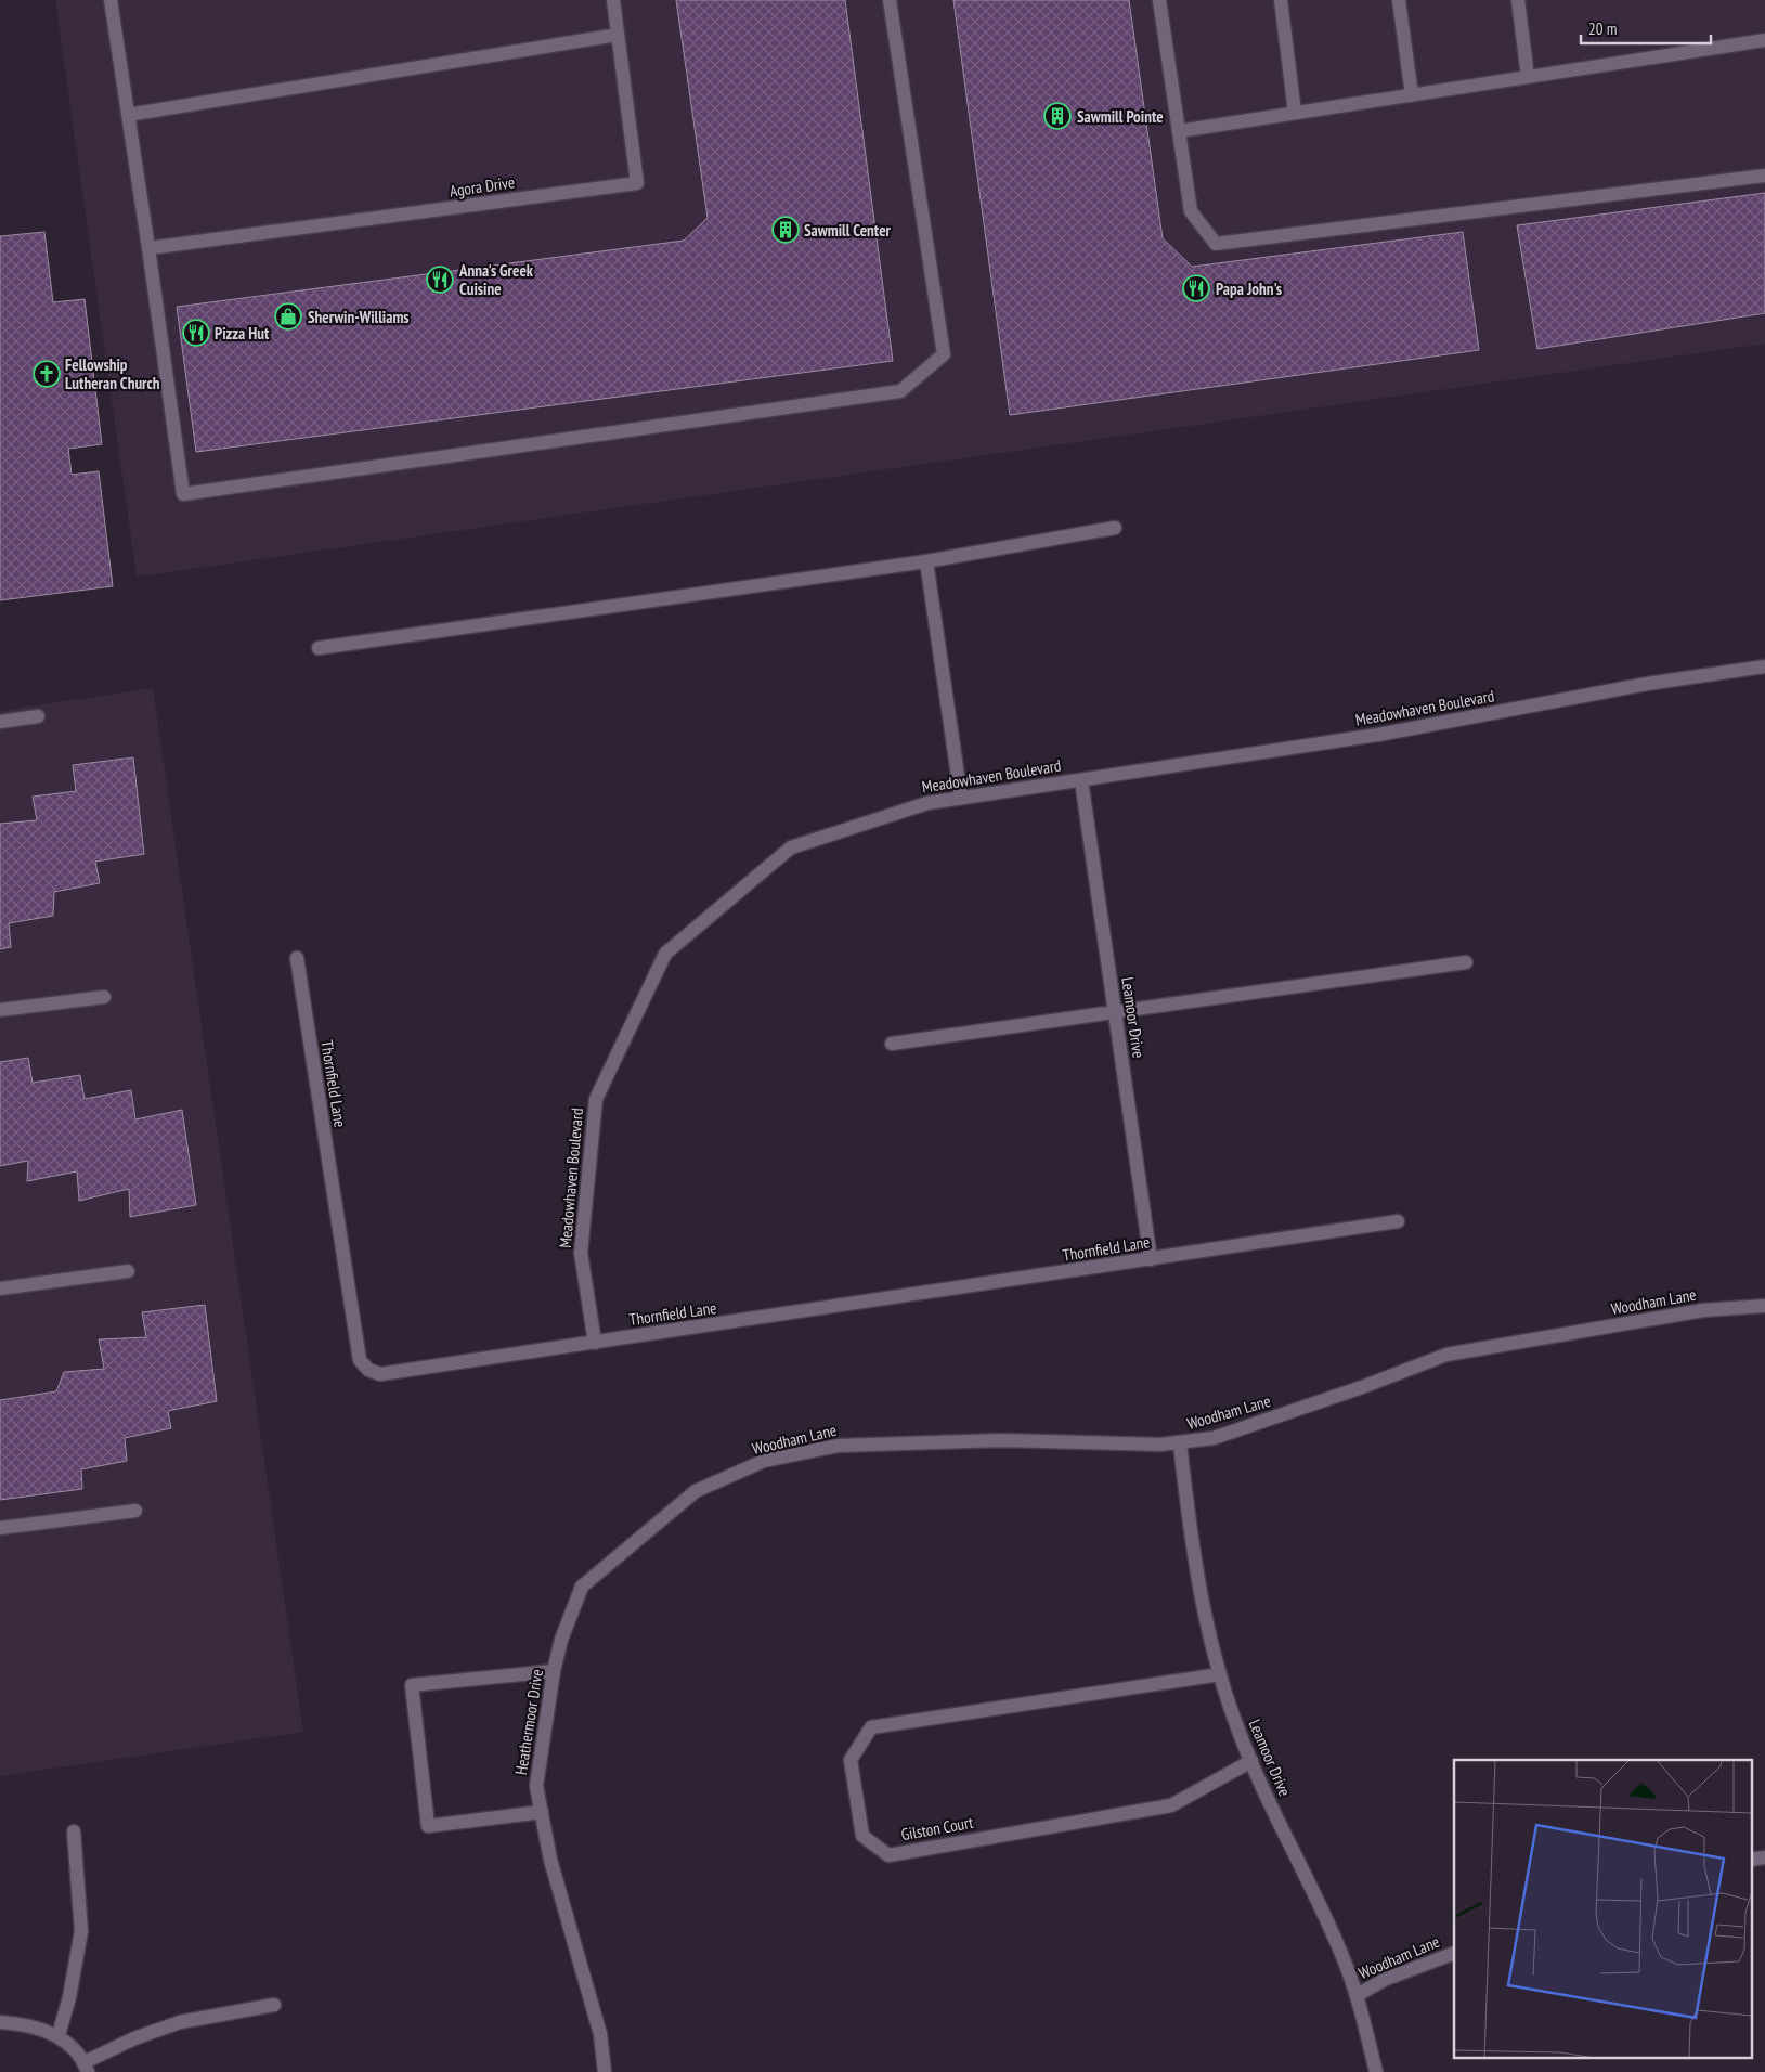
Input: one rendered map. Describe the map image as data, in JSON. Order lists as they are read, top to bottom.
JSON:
{
  "streets": {
    "street": [
      "Agora Drive",
      "Meadowhaven Boulevard",
      "Leamoor Drive",
      "Thornfield Lane",
      "Woodham Lane",
      "Heathermoor Drive",
      "Gilston Court"
    ]
  },
  "crossings": [
    ["Meadowhaven Boulevard", "Leamoor Drive"],
    ["Meadowhaven Boulevard", "Thornfield Lane"],
    ["Leamoor Drive", "Thornfield Lane"],
    ["Leamoor Drive", "Woodham Lane"],
    ["Leamoor Drive", "Gilston Court"],
    ["Woodham Lane", "Heathermoor Drive"]
  ],
  "places": {
    "building": ["Sawmill Pointe", "Sawmill Center"],
    "restaurant": ["Anna's Greek Cuisine", "Papa John's", "Pizza Hut"],
    "shop": ["Sherwin-Williams"],
    "church": ["Fellowship Lutheran Church"]
  },
  "scale_bar": "20 m"
}
